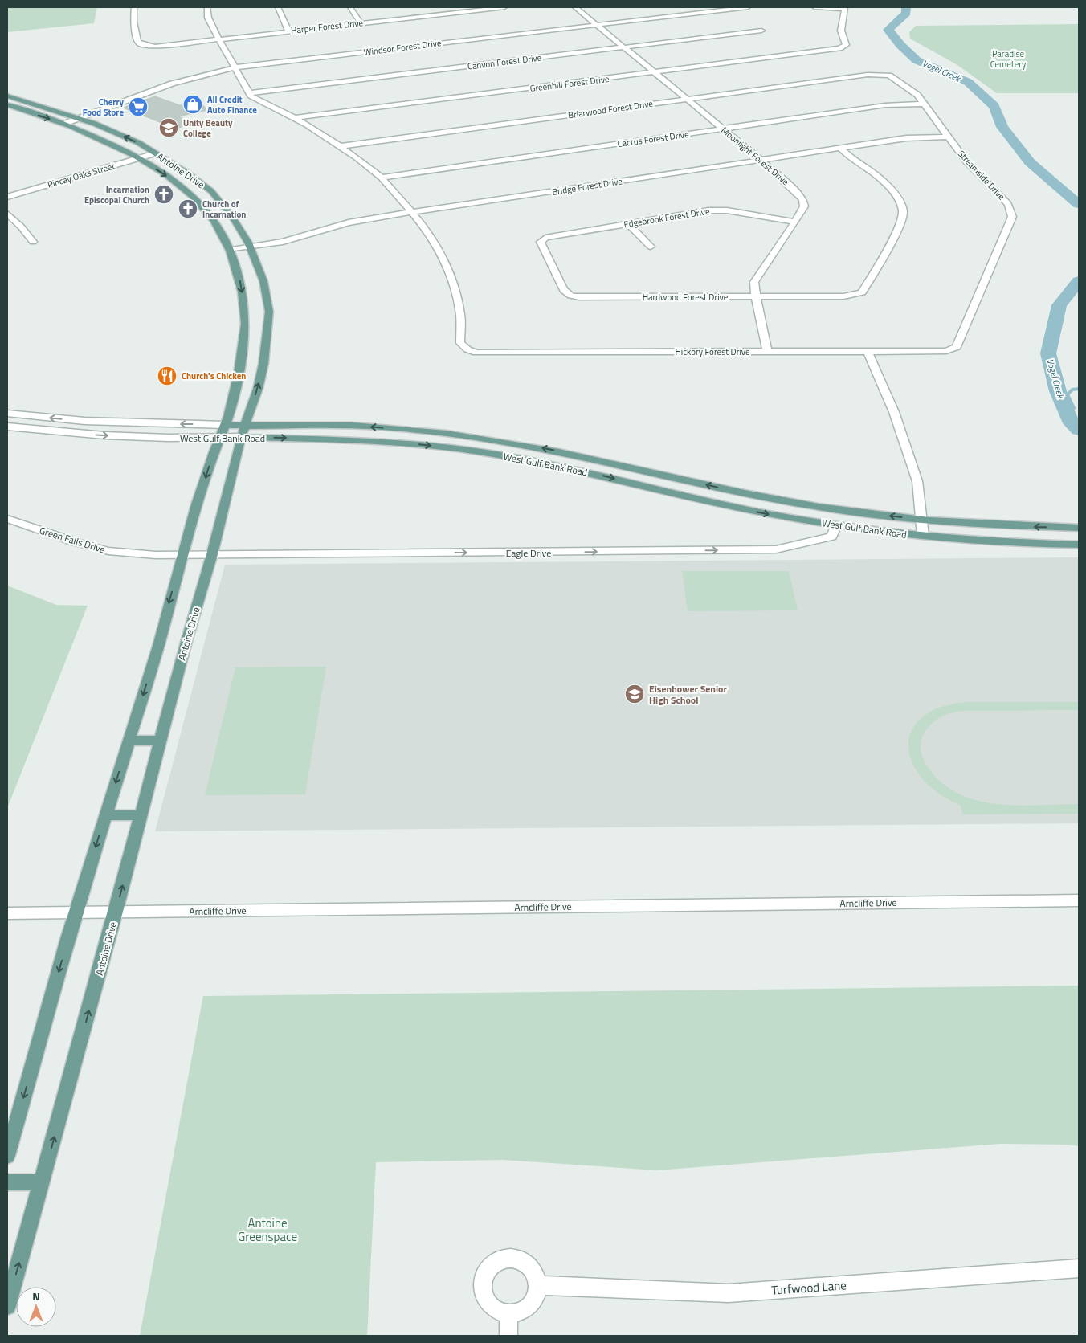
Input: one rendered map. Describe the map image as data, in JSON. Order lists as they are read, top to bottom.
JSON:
{
  "streets": {
    "main road": ["Antoine Drive", "West Gulf Bank Road"],
    "street": [
      "Harper Forest Drive",
      "Windsor Forest Drive",
      "Canyon Forest Drive",
      "Greenhill Forest Drive",
      "Briarwood Forest Drive",
      "Cactus Forest Drive",
      "Moonlight Forest Drive",
      "Pincay Oaks Street",
      "Streamside Drive",
      "Bridge Forest Drive",
      "Edgebrook Forest Drive",
      "Hardwood Forest Drive",
      "Hickory Forest Drive",
      "Green Falls Drive",
      "Eagle Drive",
      "Arncliffe Drive",
      "Turfwood Lane"
    ]
  },
  "crossings": [
    ["Windsor Forest Drive", "Moonlight Forest Drive"],
    ["Windsor Forest Drive", "Antoine Drive"],
    ["Canyon Forest Drive", "Moonlight Forest Drive"],
    ["Greenhill Forest Drive", "Moonlight Forest Drive"],
    ["Briarwood Forest Drive", "Moonlight Forest Drive"],
    ["Briarwood Forest Drive", "Streamside Drive"],
    ["Cactus Forest Drive", "Moonlight Forest Drive"],
    ["Cactus Forest Drive", "Streamside Drive"],
    ["Moonlight Forest Drive", "Bridge Forest Drive"],
    ["Moonlight Forest Drive", "Edgebrook Forest Drive"],
    ["Moonlight Forest Drive", "Hardwood Forest Drive"],
    ["Moonlight Forest Drive", "Hickory Forest Drive"],
    ["Antoine Drive", "Pincay Oaks Street"],
    ["Antoine Drive", "Bridge Forest Drive"],
    ["Antoine Drive", "West Gulf Bank Road"],
    ["Antoine Drive", "Green Falls Drive"],
    ["Antoine Drive", "Eagle Drive"],
    ["Antoine Drive", "Arncliffe Drive"],
    ["Streamside Drive", "Bridge Forest Drive"],
    ["Streamside Drive", "Hickory Forest Drive"],
    ["Bridge Forest Drive", "Hardwood Forest Drive"],
    ["Bridge Forest Drive", "Hickory Forest Drive"],
    ["Edgebrook Forest Drive", "Hardwood Forest Drive"],
    ["West Gulf Bank Road", "Eagle Drive"],
    ["Green Falls Drive", "Eagle Drive"]
  ],
  "one_way": ["Eagle Drive"],
  "water": ["Vogel Creek"],
  "parks": ["Paradise Cemetery", "Antoine Greenspace"],
  "places": {
    "shop": ["All Credit Auto Finance"],
    "supermarket": ["Cherry Food Store"],
    "school or university": ["Unity Beauty College", "Eisenhower Senior High School"],
    "church": ["Incarnation Episcopal Church", "Church of Incarnation"],
    "restaurant": ["Church's Chicken"]
  },
  "north": "top"
}
